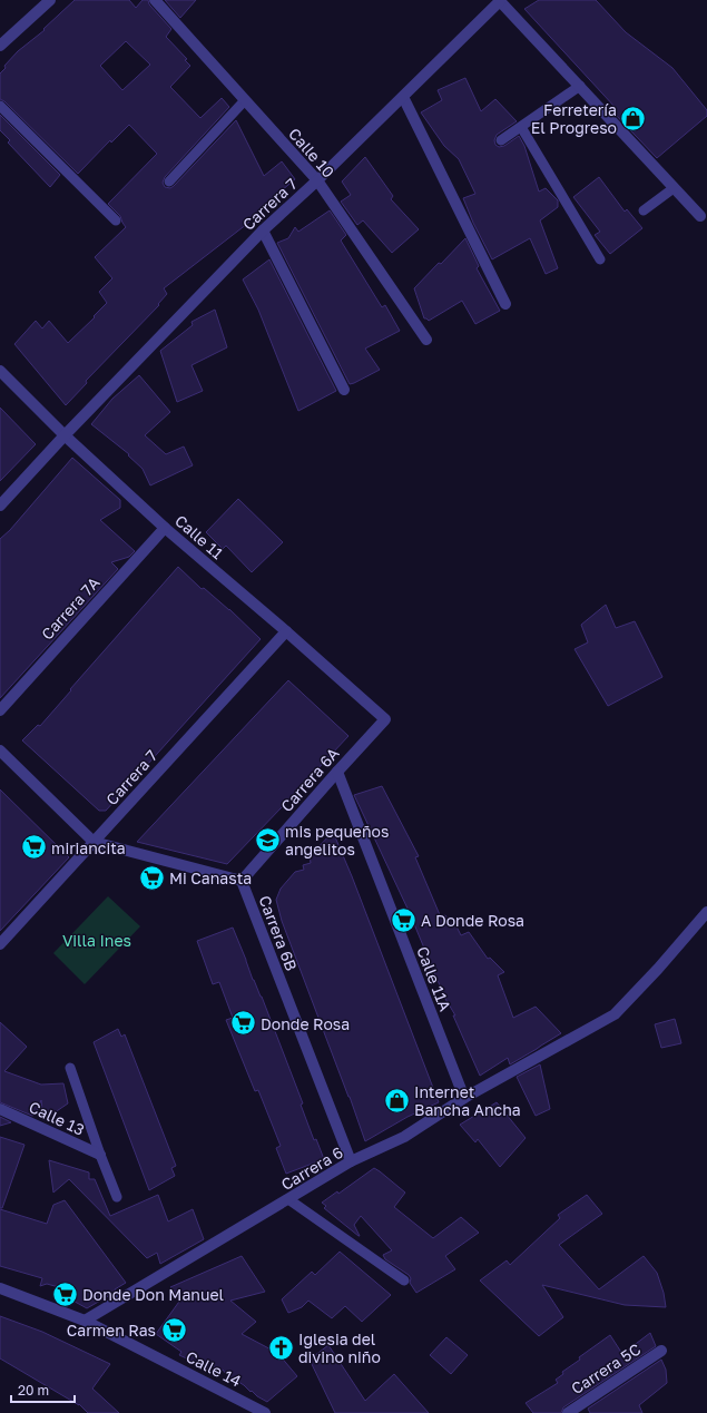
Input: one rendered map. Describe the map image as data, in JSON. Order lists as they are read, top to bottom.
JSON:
{
  "streets": {
    "street": [
      "Calle 10",
      "Carrera 7",
      "Calle 11",
      "Carrera 7A",
      "Carrera 6A",
      "Carrera 6B",
      "Calle 11A",
      "Calle 13",
      "Carrera 6",
      "Calle 14",
      "Carrera 5C"
    ]
  },
  "crossings": [
    ["Calle 10", "Carrera 7"],
    ["Carrera 7", "Calle 11"],
    ["Calle 11", "Carrera 7A"],
    ["Calle 11", "Carrera 6A"],
    ["Carrera 6A", "Carrera 6B"],
    ["Carrera 6A", "Calle 11A"],
    ["Carrera 6B", "Carrera 6"],
    ["Calle 11A", "Carrera 6"],
    ["Carrera 6", "Calle 14"]
  ],
  "parks": ["Villa Ines"],
  "places": {
    "shop": ["Ferretería El Progreso", "Internet Bancha Ancha"],
    "school or university": ["mis pequeños angelitos"],
    "supermarket": [
      "miriancita",
      "Mi Canasta",
      "A Donde Rosa",
      "Donde Rosa",
      "Donde Don Manuel",
      "Carmen Ras"
    ],
    "church": ["Iglesia del divino niño"]
  },
  "scale_bar": "20 m"
}
